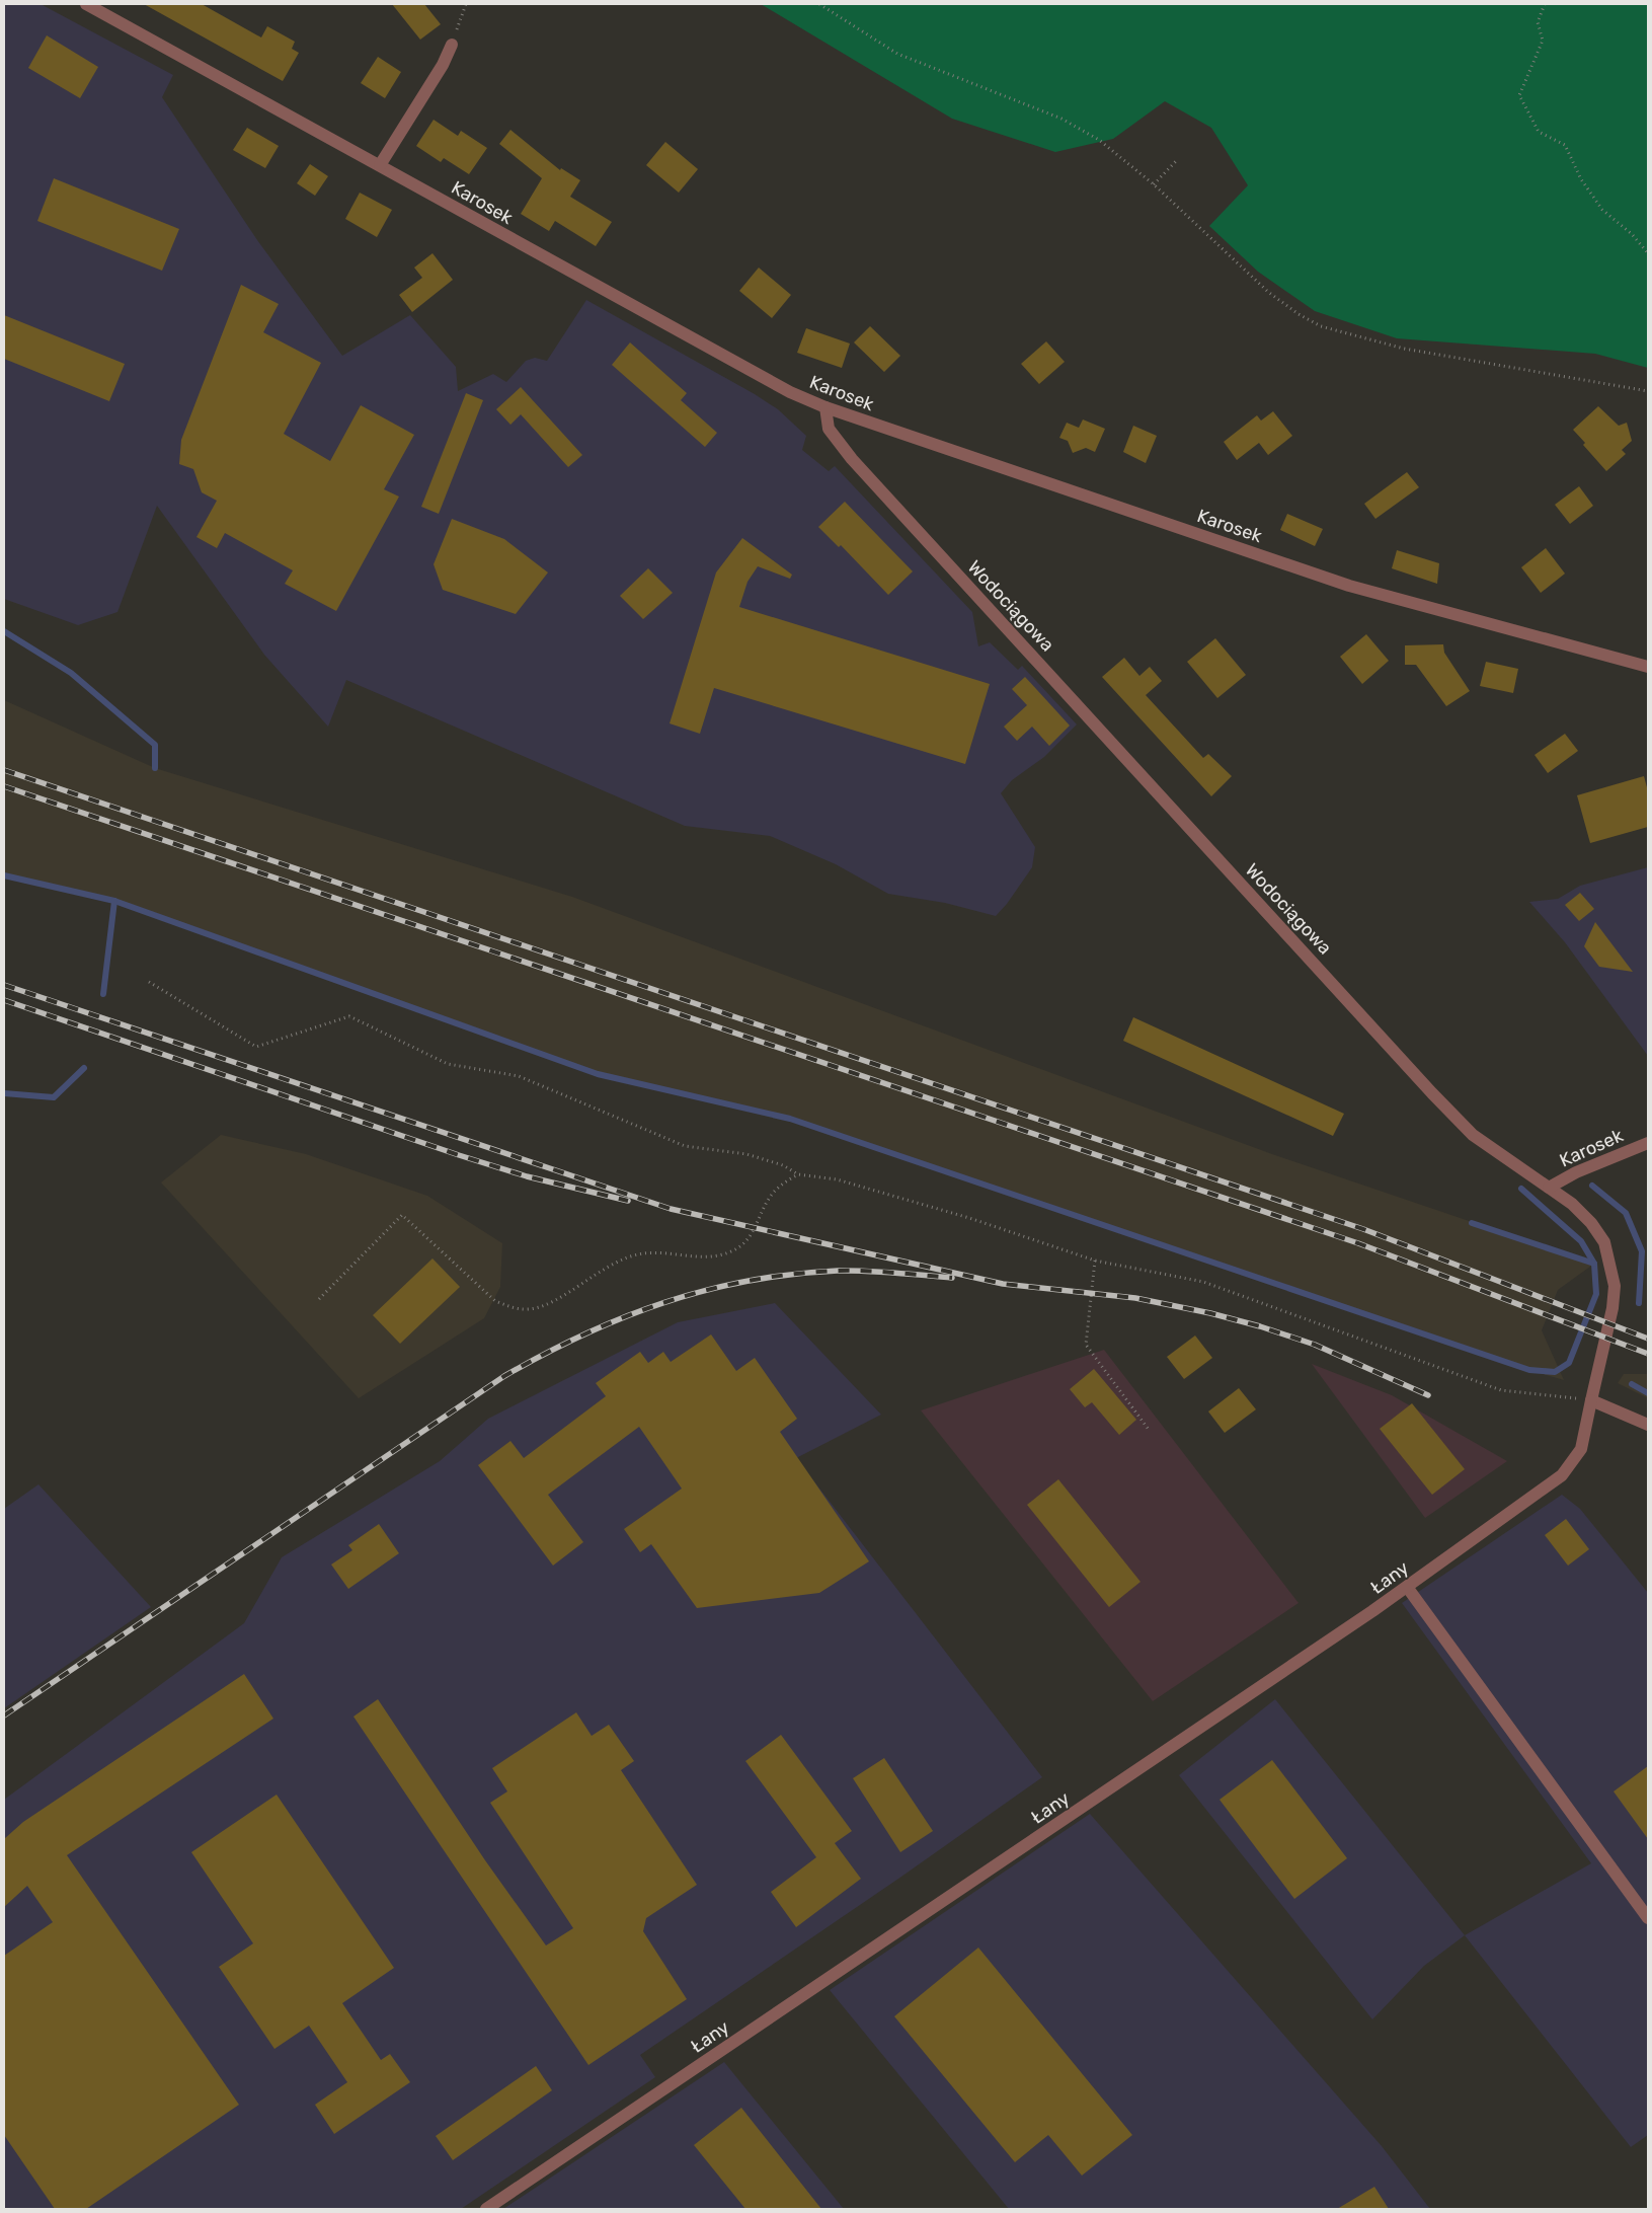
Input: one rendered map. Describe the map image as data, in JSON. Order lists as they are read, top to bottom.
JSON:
{
  "streets": {
    "street": ["Karosek", "Wodociągowa", "Łany"]
  },
  "crossings": [
    ["Karosek", "Wodociągowa"],
    ["Wodociągowa", "Łany"]
  ]
}
